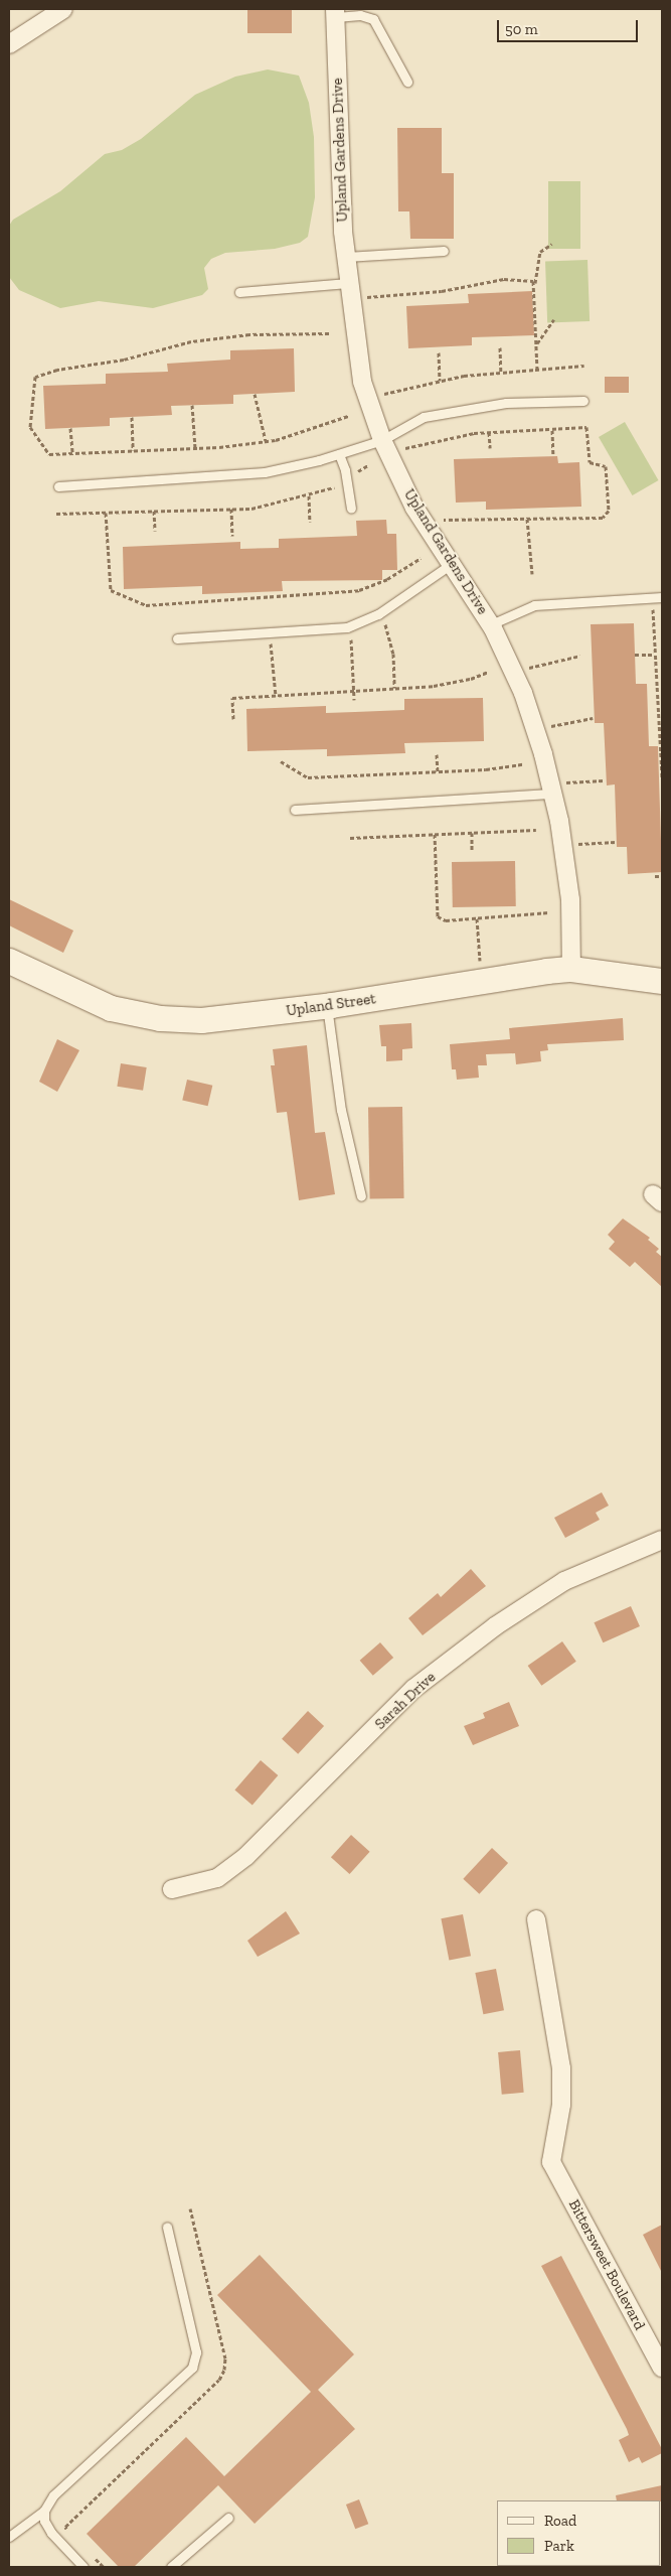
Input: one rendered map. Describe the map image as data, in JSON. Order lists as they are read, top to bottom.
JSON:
{
  "streets": {
    "street": [
      "Upland Gardens Drive",
      "Upland Street",
      "Sarah Drive",
      "Bittersweet Boulevard"
    ]
  },
  "crossings": [
    ["Upland Gardens Drive", "Upland Street"]
  ],
  "legend": ["Road", "Park"],
  "scale_bar": "50 m"
}
